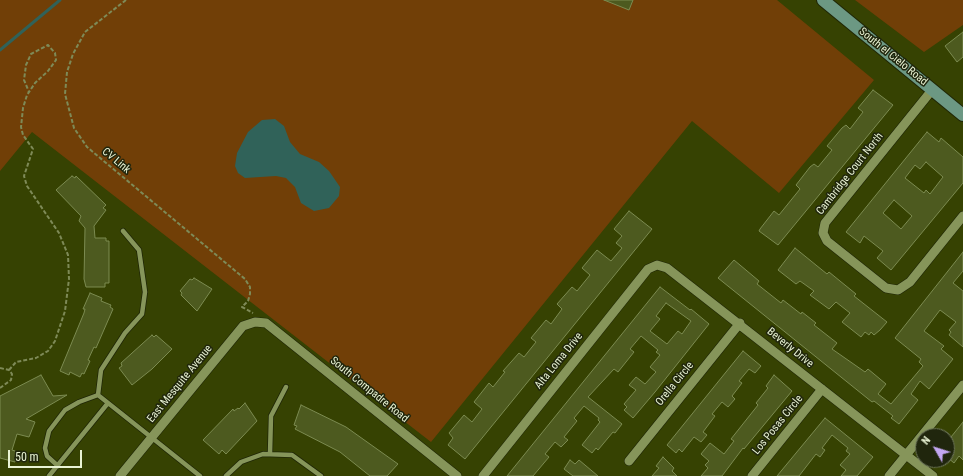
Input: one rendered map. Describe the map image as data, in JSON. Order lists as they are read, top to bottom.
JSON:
{
  "streets": {
    "street": [
      "South el Cielo Road",
      "Cambridge Court North",
      "Beverly Drive",
      "Alta Loma Drive",
      "East Mesquite Avenue",
      "Orella Circle",
      "South Compadre Road",
      "Los Posas Circle"
    ],
    "path": ["CV Link"]
  },
  "crossings": [
    ["South el Cielo Road", "Cambridge Court North"],
    ["Beverly Drive", "Alta Loma Drive"],
    ["Beverly Drive", "Orella Circle"],
    ["Beverly Drive", "Los Posas Circle"],
    ["East Mesquite Avenue", "South Compadre Road"]
  ],
  "scale_bar": "50 m",
  "north": "top left"
}
